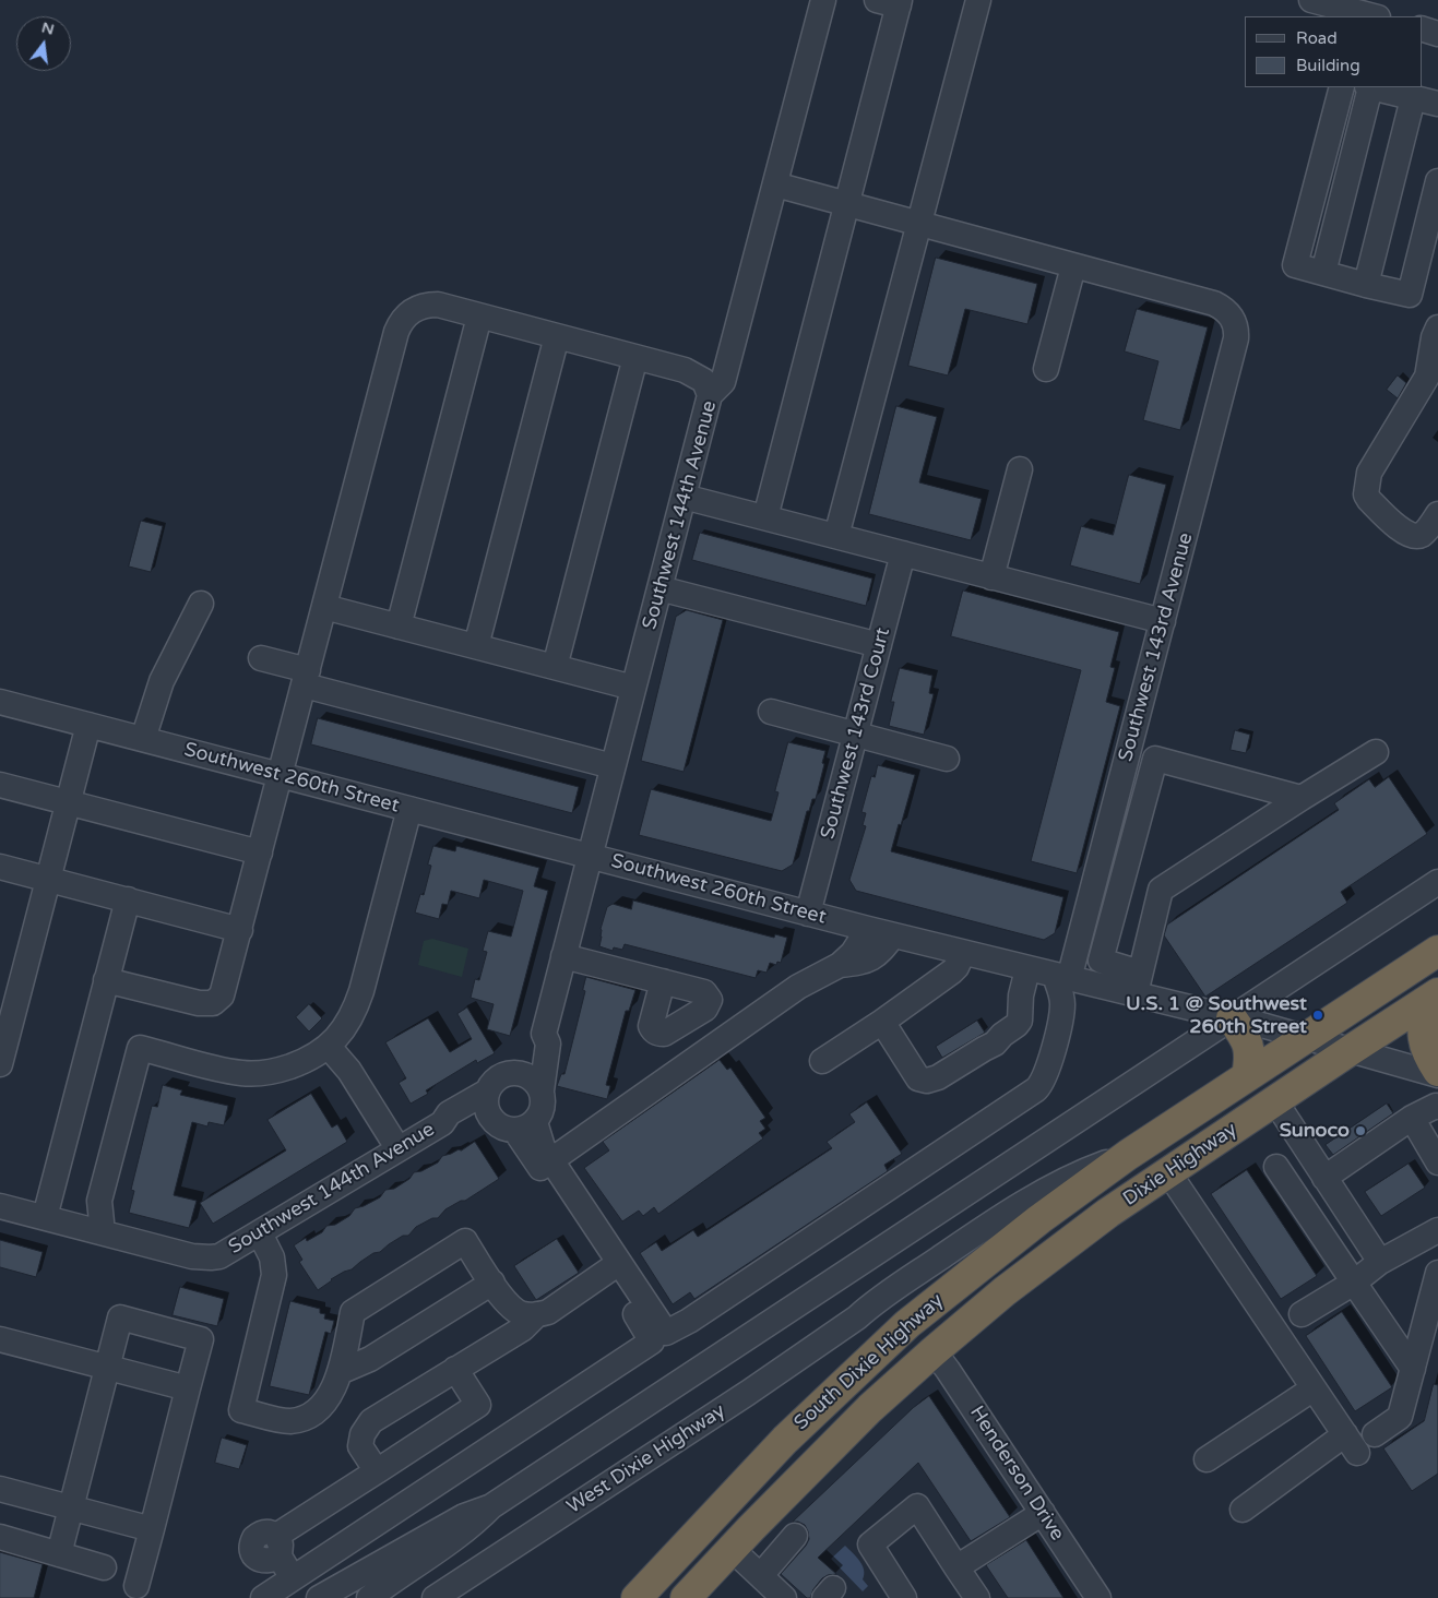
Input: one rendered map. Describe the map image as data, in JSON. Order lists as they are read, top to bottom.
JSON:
{
  "streets": {
    "highway": ["Dixie Highway", "South Dixie Highway"],
    "street": [
      "Southwest 144th Avenue",
      "Southwest 143rd Avenue",
      "Southwest 143rd Court",
      "Southwest 260th Street",
      "West Dixie Highway",
      "Henderson Drive"
    ]
  },
  "crossings": [
    ["Southwest 144th Avenue", "Southwest 260th Street"],
    ["Southwest 143rd Avenue", "Southwest 260th Street"],
    ["Southwest 143rd Court", "Southwest 260th Street"],
    ["Southwest 260th Street", "Dixie Highway"],
    ["Dixie Highway", "South Dixie Highway"],
    ["Dixie Highway", "West Dixie Highway"],
    ["Dixie Highway", "Henderson Drive"],
    ["South Dixie Highway", "West Dixie Highway"],
    ["South Dixie Highway", "Henderson Drive"]
  ],
  "places": ["U.S. 1 @ Southwest 260th Street", "Sunoco"],
  "legend": ["Road", "Building"],
  "north": "top"
}
